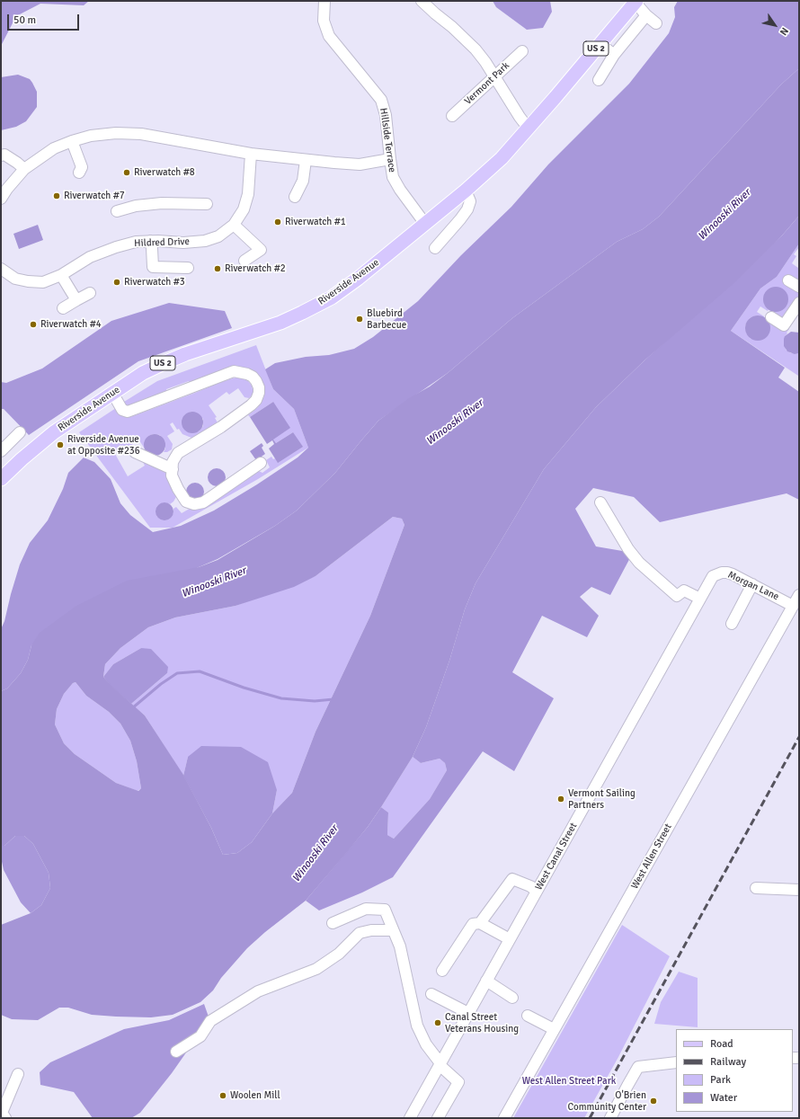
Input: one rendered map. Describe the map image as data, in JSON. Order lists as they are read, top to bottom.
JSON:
{
  "streets": {
    "main road": ["US 2", "Riverside Avenue"],
    "street": [
      "Vermont Park",
      "Hillside Terrace",
      "Hildred Drive",
      "Morgan Lane",
      "West Canal Street",
      "West Allen Street"
    ]
  },
  "crossings": [
    ["Hillside Terrace", "Riverside Avenue"],
    ["Morgan Lane", "West Canal Street"],
    ["Morgan Lane", "West Allen Street"]
  ],
  "water": ["Winooski River"],
  "parks": ["West Allen Street Park"],
  "places": [
    "Riverwatch #8",
    "Riverwatch #7",
    "Riverwatch #1",
    "Riverwatch #2",
    "Riverwatch #3",
    "Bluebird Barbecue",
    "Riverwatch #4",
    "Riverside Avenue at Opposite #236",
    "Vermont Sailing Partners",
    "Canal Street Veterans Housing",
    "Woolen Mill",
    "O'Brien Community Center"
  ],
  "legend": [
    "Road",
    "Railway",
    "Park",
    "Water"
  ],
  "scale_bar": "50 m",
  "north": "bottom right"
}
